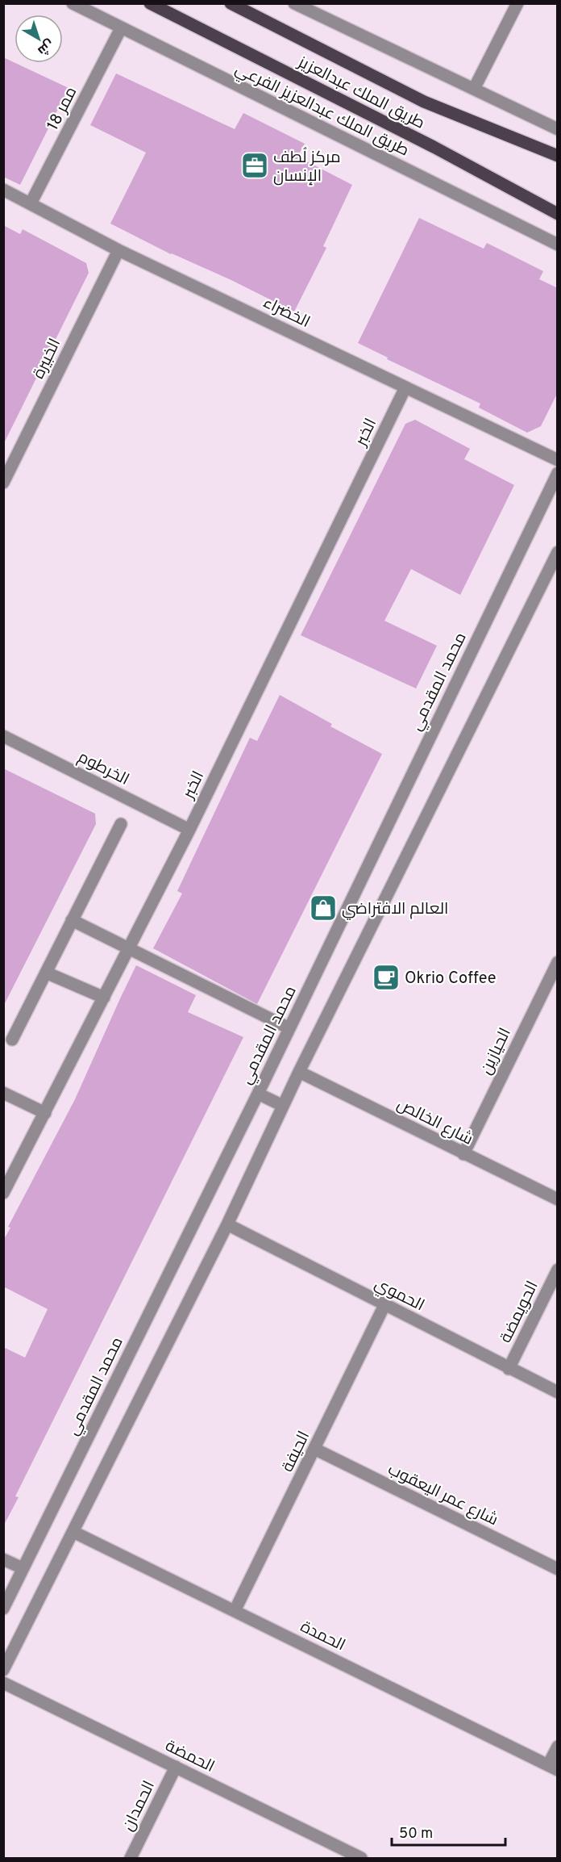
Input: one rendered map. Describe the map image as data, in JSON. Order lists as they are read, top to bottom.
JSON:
{
  "streets": {
    "main road": ["طريق الملك عبدالعزيز"],
    "street": [
      "ممر 18",
      "طريق الملك عبدالعزيز الفرعي",
      "الخضراء",
      "الخبيرة",
      "الخبر",
      "محمد المقدمي",
      "الخرطوم",
      "الحيازين",
      "شارع الخالص",
      "الحموي",
      "الحويمضة",
      "الحيفة",
      "شارع عمر اليعقوب",
      "الحمدة",
      "الحمضة",
      "الحمدان"
    ]
  },
  "crossings": [
    ["ممر 18", "طريق الملك عبدالعزيز الفرعي"],
    ["ممر 18", "الخضراء"],
    ["الخضراء", "الخبيرة"],
    ["الخضراء", "الخبر"],
    ["الخبر", "الخرطوم"],
    ["الحيازين", "شارع الخالص"],
    ["الحموي", "الحويمضة"],
    ["الحموي", "الحيفة"],
    ["الحيفة", "شارع عمر اليعقوب"],
    ["الحيفة", "الحمدة"],
    ["الحمضة", "الحمدان"]
  ],
  "places": {
    "office": ["مركز لُطف الإنسان"],
    "shop": ["العالم الافتراضي"],
    "cafe": ["Okrio Coffee"]
  },
  "scale_bar": "50 m",
  "north": "bottom right"
}
